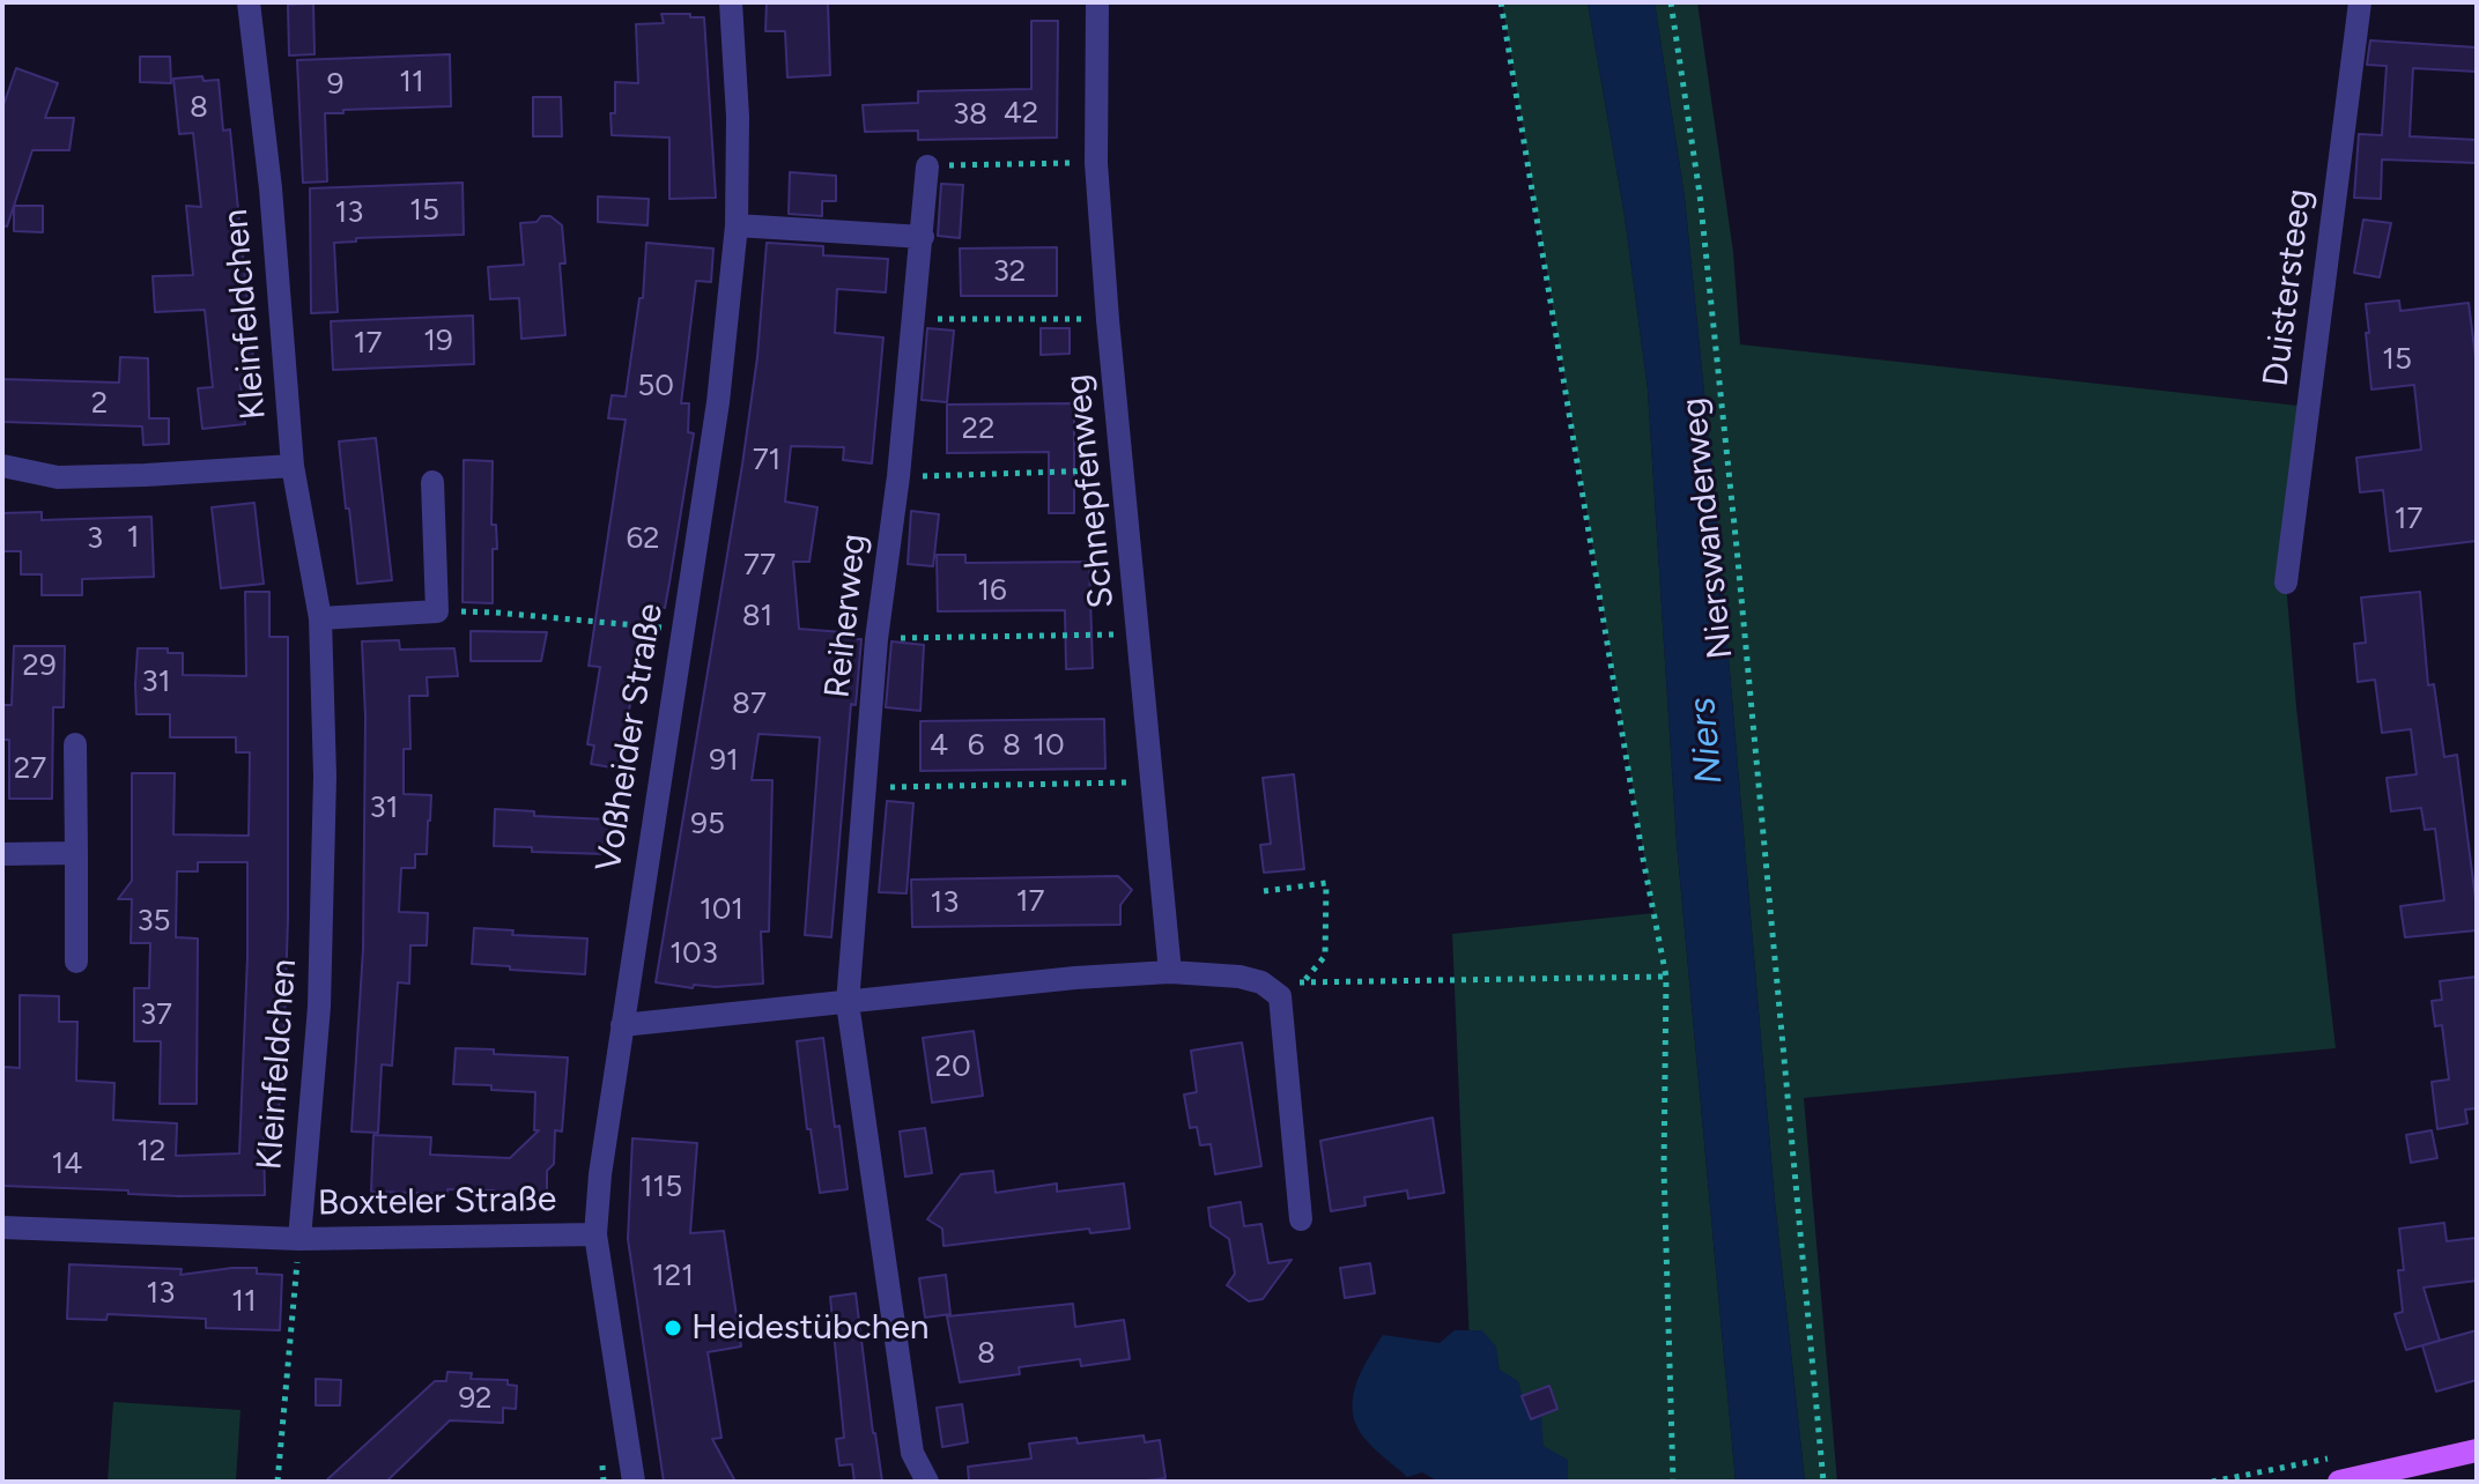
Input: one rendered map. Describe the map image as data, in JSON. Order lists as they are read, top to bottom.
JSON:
{
  "streets": {
    "street": [
      "Duistersteeg",
      "Kleinfeldchen",
      "Schnepfenweg",
      "Reiherweg",
      "Voßheider Straße",
      "Boxteler Straße"
    ],
    "path": ["Nierswanderweg"]
  },
  "crossings": [
    ["Kleinfeldchen", "Boxteler Straße"],
    ["Voßheider Straße", "Boxteler Straße"]
  ],
  "water": ["Niers"],
  "places": ["Heidestübchen"],
  "house_numbers": [
    "11",
    "9",
    "8",
    "42",
    "38",
    "15",
    "13",
    "32",
    "19",
    "17",
    "15",
    "50",
    "2",
    "22",
    "71",
    "17",
    "1",
    "3",
    "62",
    "77",
    "16",
    "81",
    "29",
    "31",
    "87",
    "4",
    "6",
    "8",
    "10",
    "91",
    "27",
    "31",
    "95",
    "17",
    "13",
    "101",
    "35",
    "103",
    "37",
    "20",
    "12",
    "14",
    "115",
    "121",
    "13",
    "11",
    "8",
    "92"
  ]
}
